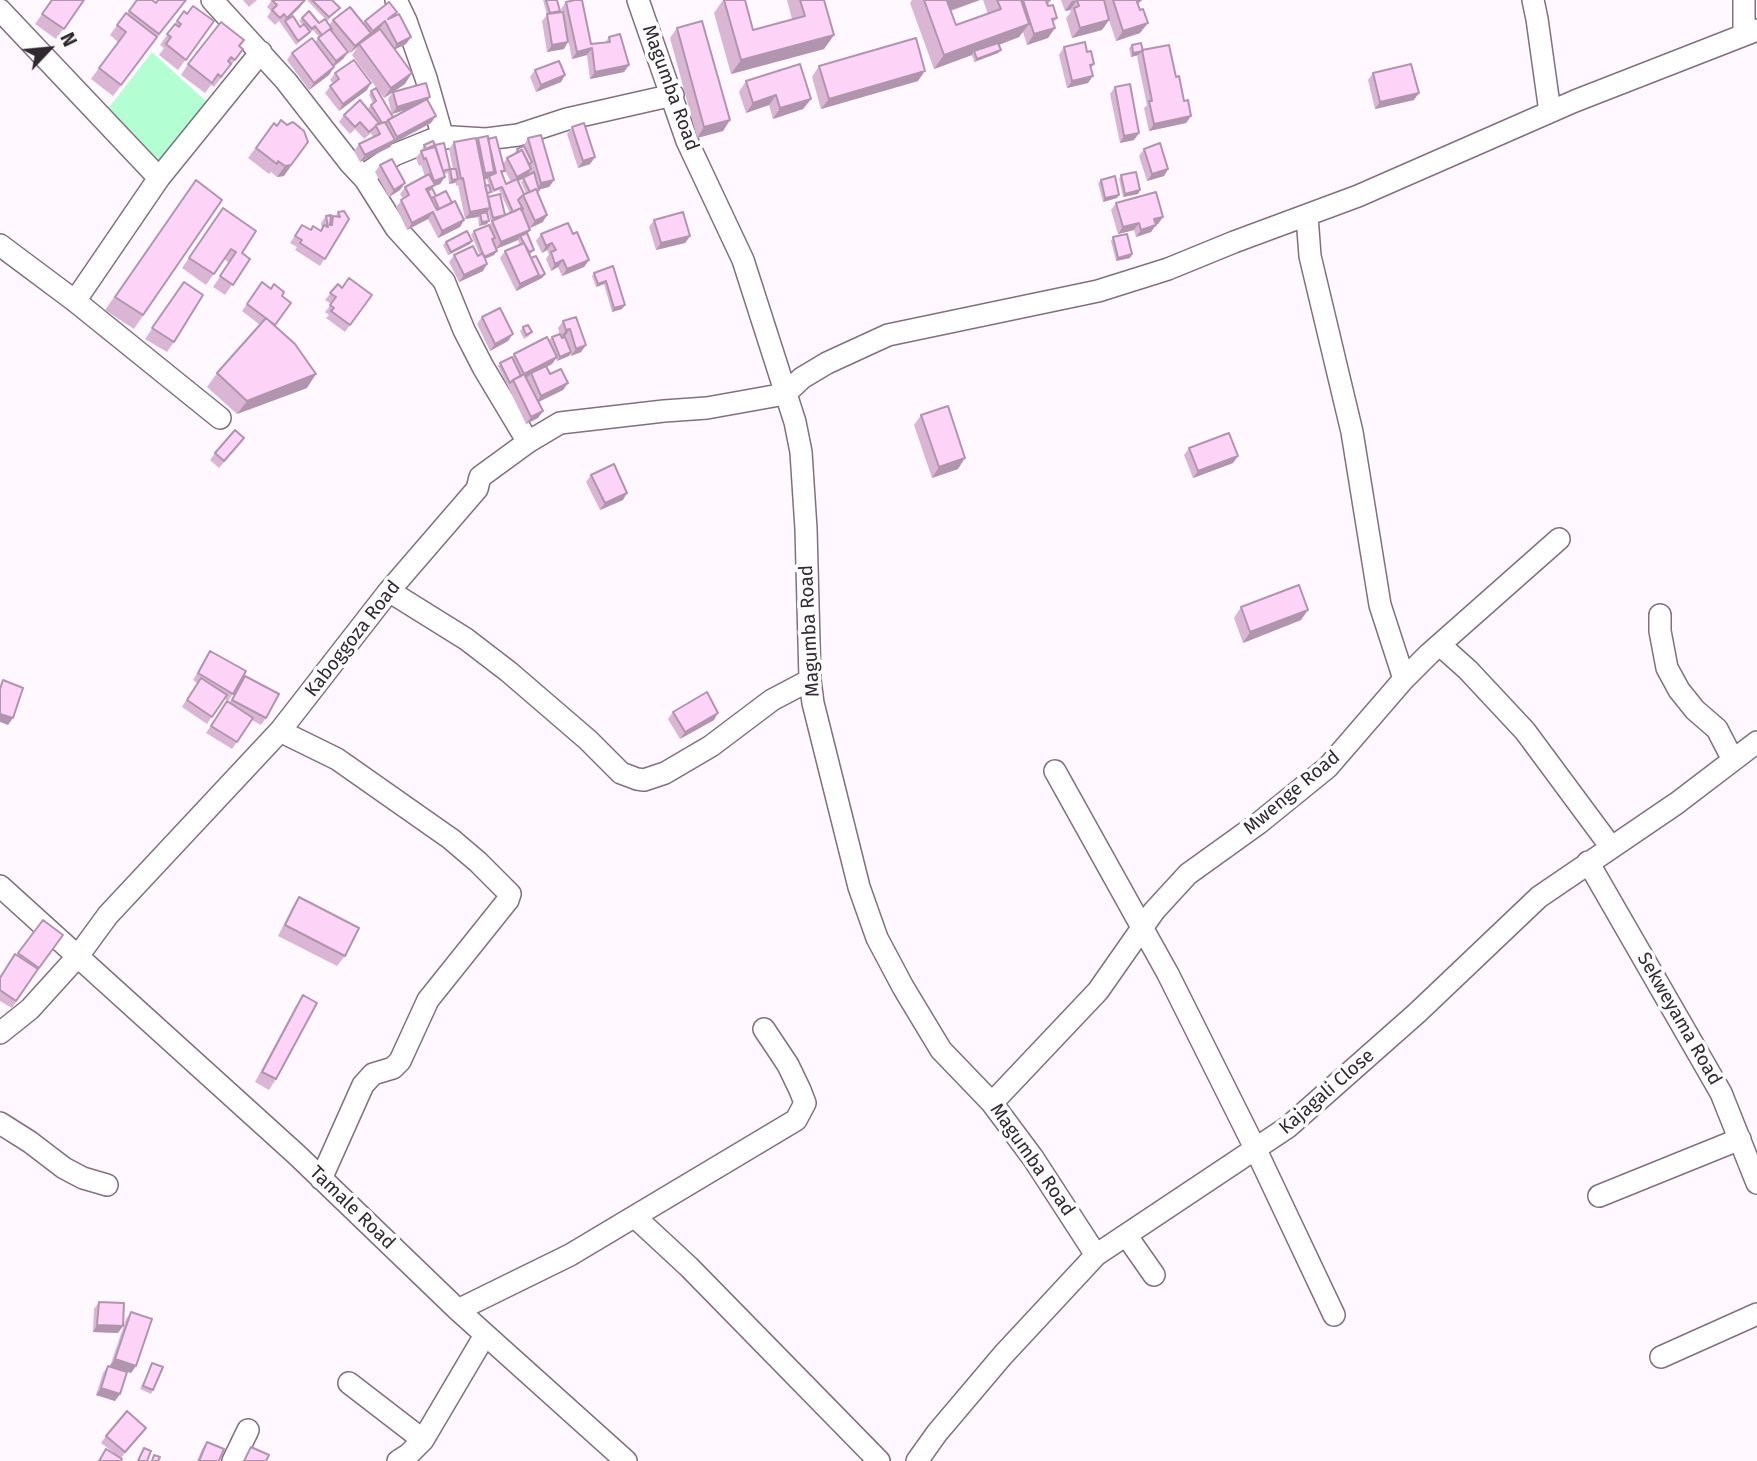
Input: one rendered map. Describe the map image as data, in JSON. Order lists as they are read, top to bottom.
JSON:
{
  "streets": {
    "street": [
      "Magumba Road",
      "Kaboggoza Road",
      "Mwenge Road",
      "Sekweyama Road",
      "Kajagali Close",
      "Tamale Road"
    ]
  },
  "crossings": [
    ["Magumba Road", "Kaboggoza Road"],
    ["Magumba Road", "Mwenge Road"],
    ["Magumba Road", "Kajagali Close"],
    ["Kaboggoza Road", "Tamale Road"],
    ["Sekweyama Road", "Kajagali Close"]
  ],
  "north": "top right"
}
